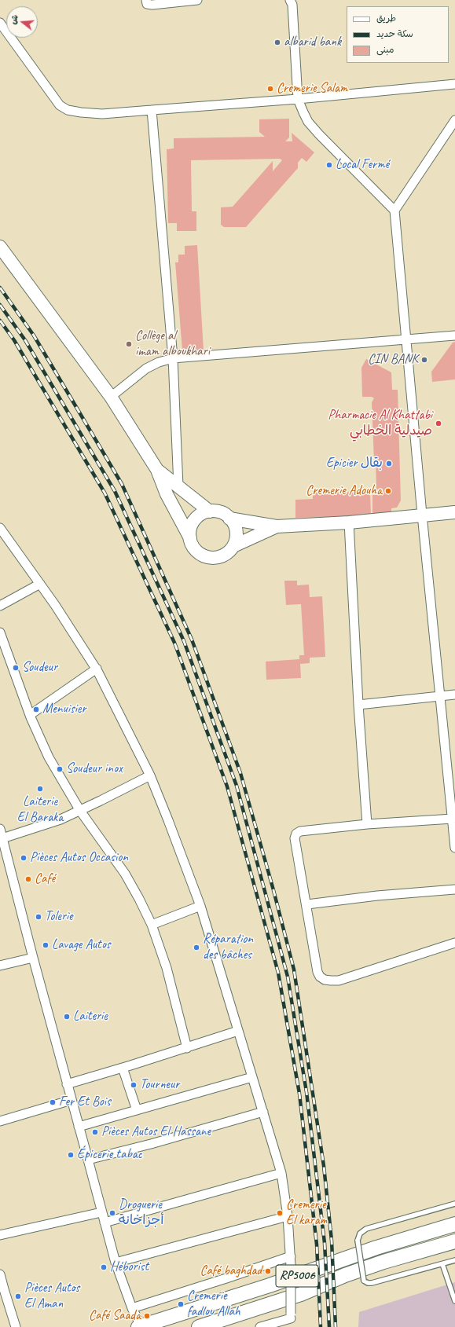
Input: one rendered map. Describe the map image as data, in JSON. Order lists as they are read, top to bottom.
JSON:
{
  "streets": {
    "main road": ["RP5006"]
  },
  "places": [
    "albarid bank",
    "Cremerie Salam",
    "Local Fermé",
    "Collège al imam alboukhari",
    "CIN BANK",
    "Pharmacie Al Khattabi صيدلية الخطابي",
    "Epicier بقال",
    "Cremerie Adouha",
    "Soudeur",
    "Menuisier",
    "Soudeur inox",
    "Laiterie El Baraka",
    "Pièces Autos Occasion",
    "Café",
    "Tolerie",
    "Lavage Autos",
    "Réparation des bâches",
    "Laiterie",
    "Tourneur",
    "Fer Et Bois",
    "Pièces Autos El Hassane",
    "Épicerie tabac",
    "Droguerie أجزاخانة",
    "Cremerie El karam",
    "Héborist",
    "Café baghdad",
    "Pièces Autos El Aman",
    "Cremerie fadlou Allah",
    "Café Saada"
  ],
  "legend": ["طريق", "سكة حديد", "مبنى"],
  "north": "left"
}
